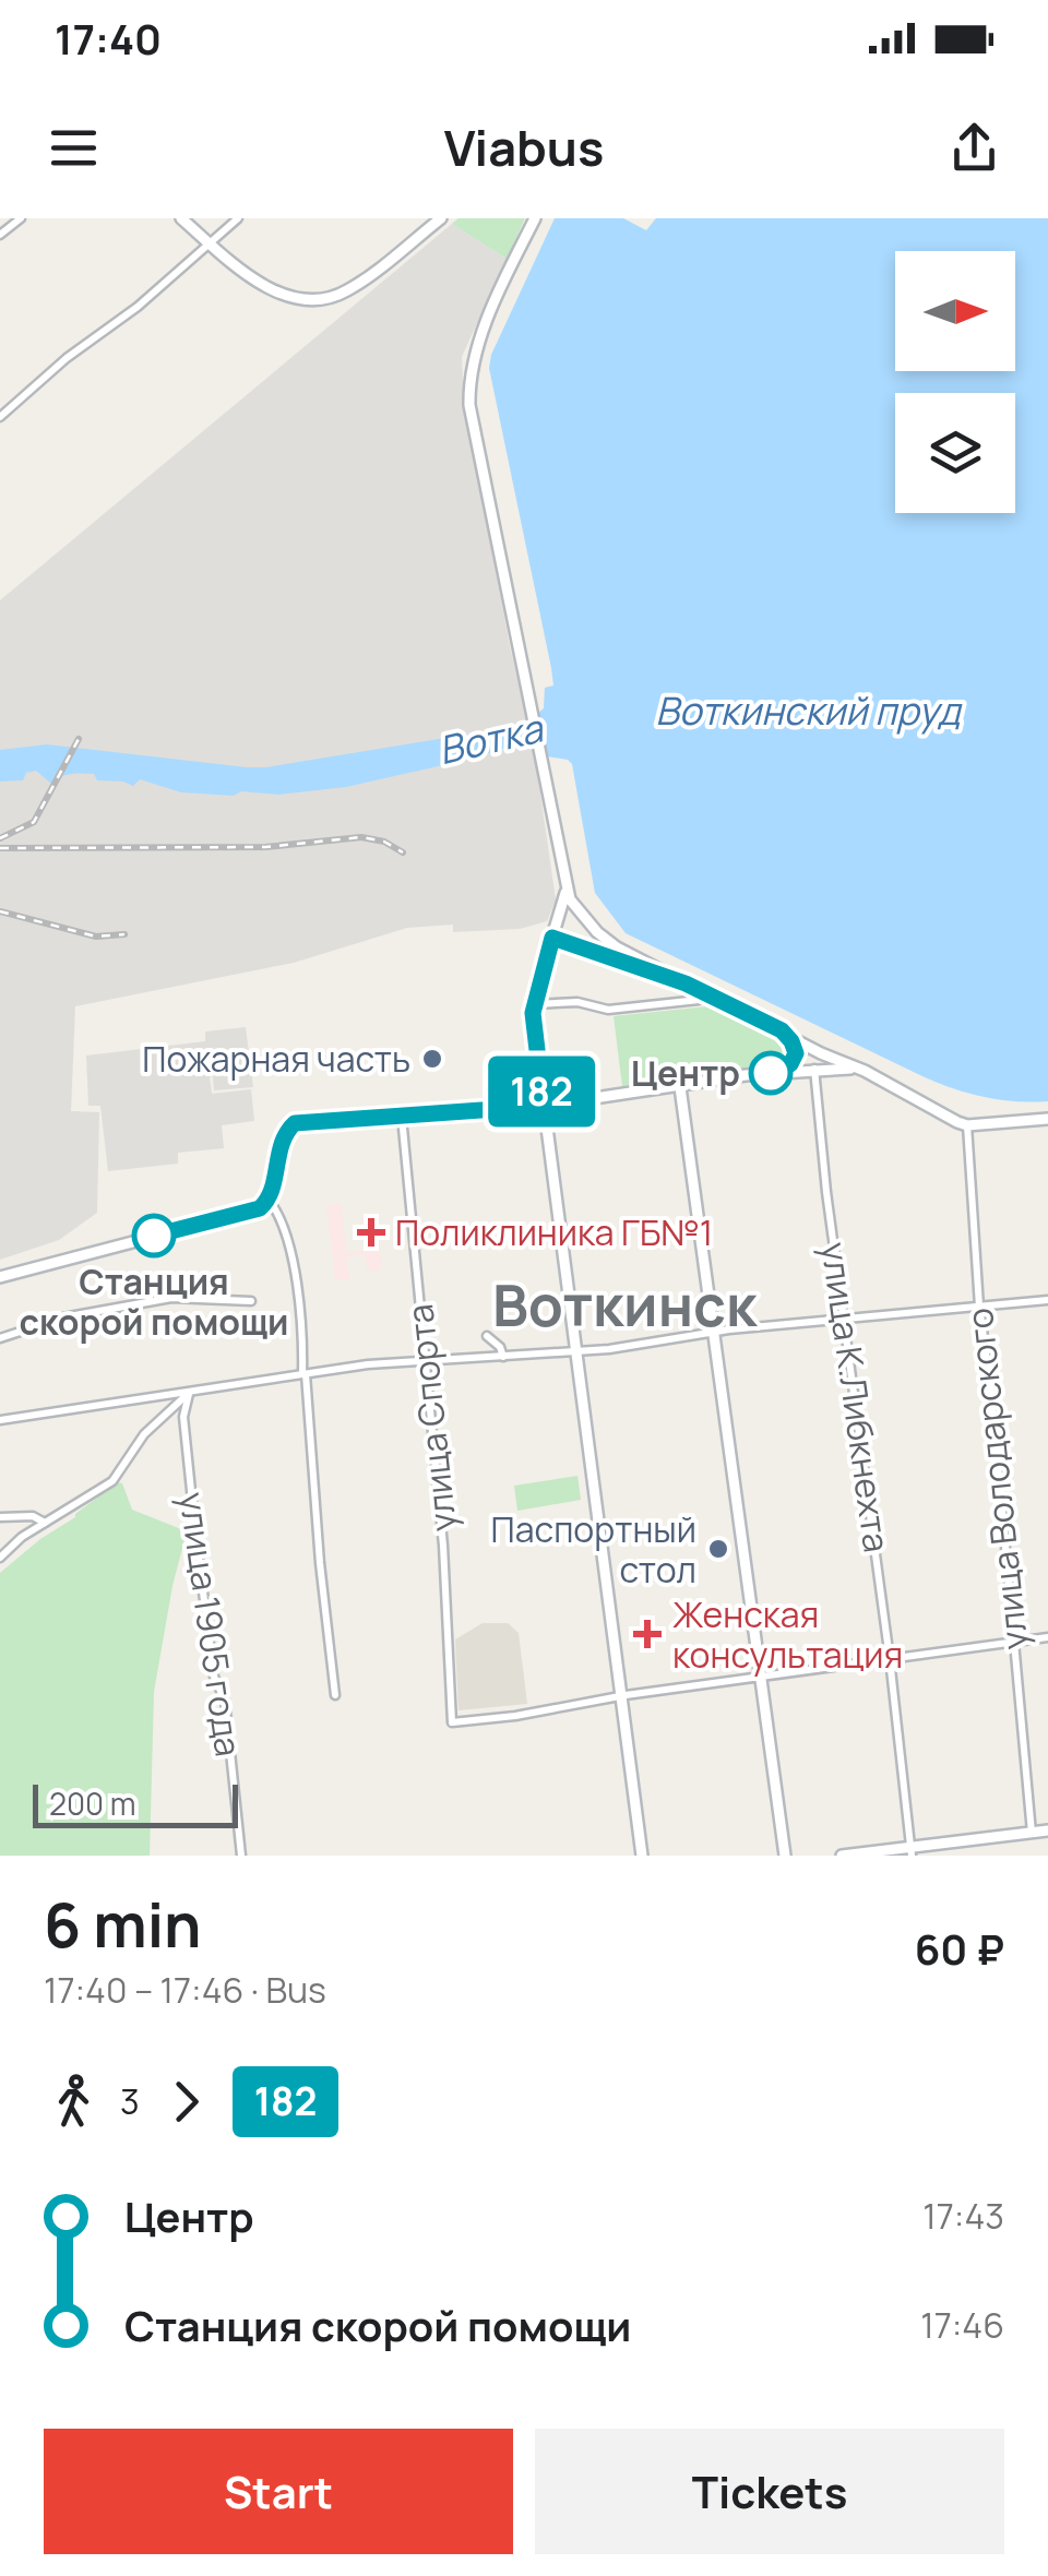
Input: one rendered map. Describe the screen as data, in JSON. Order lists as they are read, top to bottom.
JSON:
{
  "streets": {
    "street": [
      "улица К.Либкнехта",
      "улица Спорта",
      "улица Володарского",
      "улица 1905 года"
    ]
  },
  "districts": ["Воткинск"],
  "water": ["Воткинский пруд", "Вотка"],
  "places": {
    "other": [
      "Пожарная часть",
      "Центр",
      "Станция скорой помощи",
      "Паспортный стол"
    ],
    "health": ["Поликлиника ГБ№1", "Женская консультация"]
  },
  "lines": ["bus line 182"],
  "scale_bar": "200 m",
  "north": "right",
  "page": {
    "status": "17:40",
    "header": "Viabus",
    "on_map": "182",
    "scale": "200 m",
    "heading": ["6 min", "17:40 – 17:46 · Bus", "60 ₽"],
    "legs": ["3", "182"],
    "list": [
      {
        "name": "Центр",
        "value": "17:43"
      },
      {
        "name": "Станция скорой помощи",
        "value": "17:46"
      }
    ],
    "buttons": ["Start", "Tickets"]
  }
}
